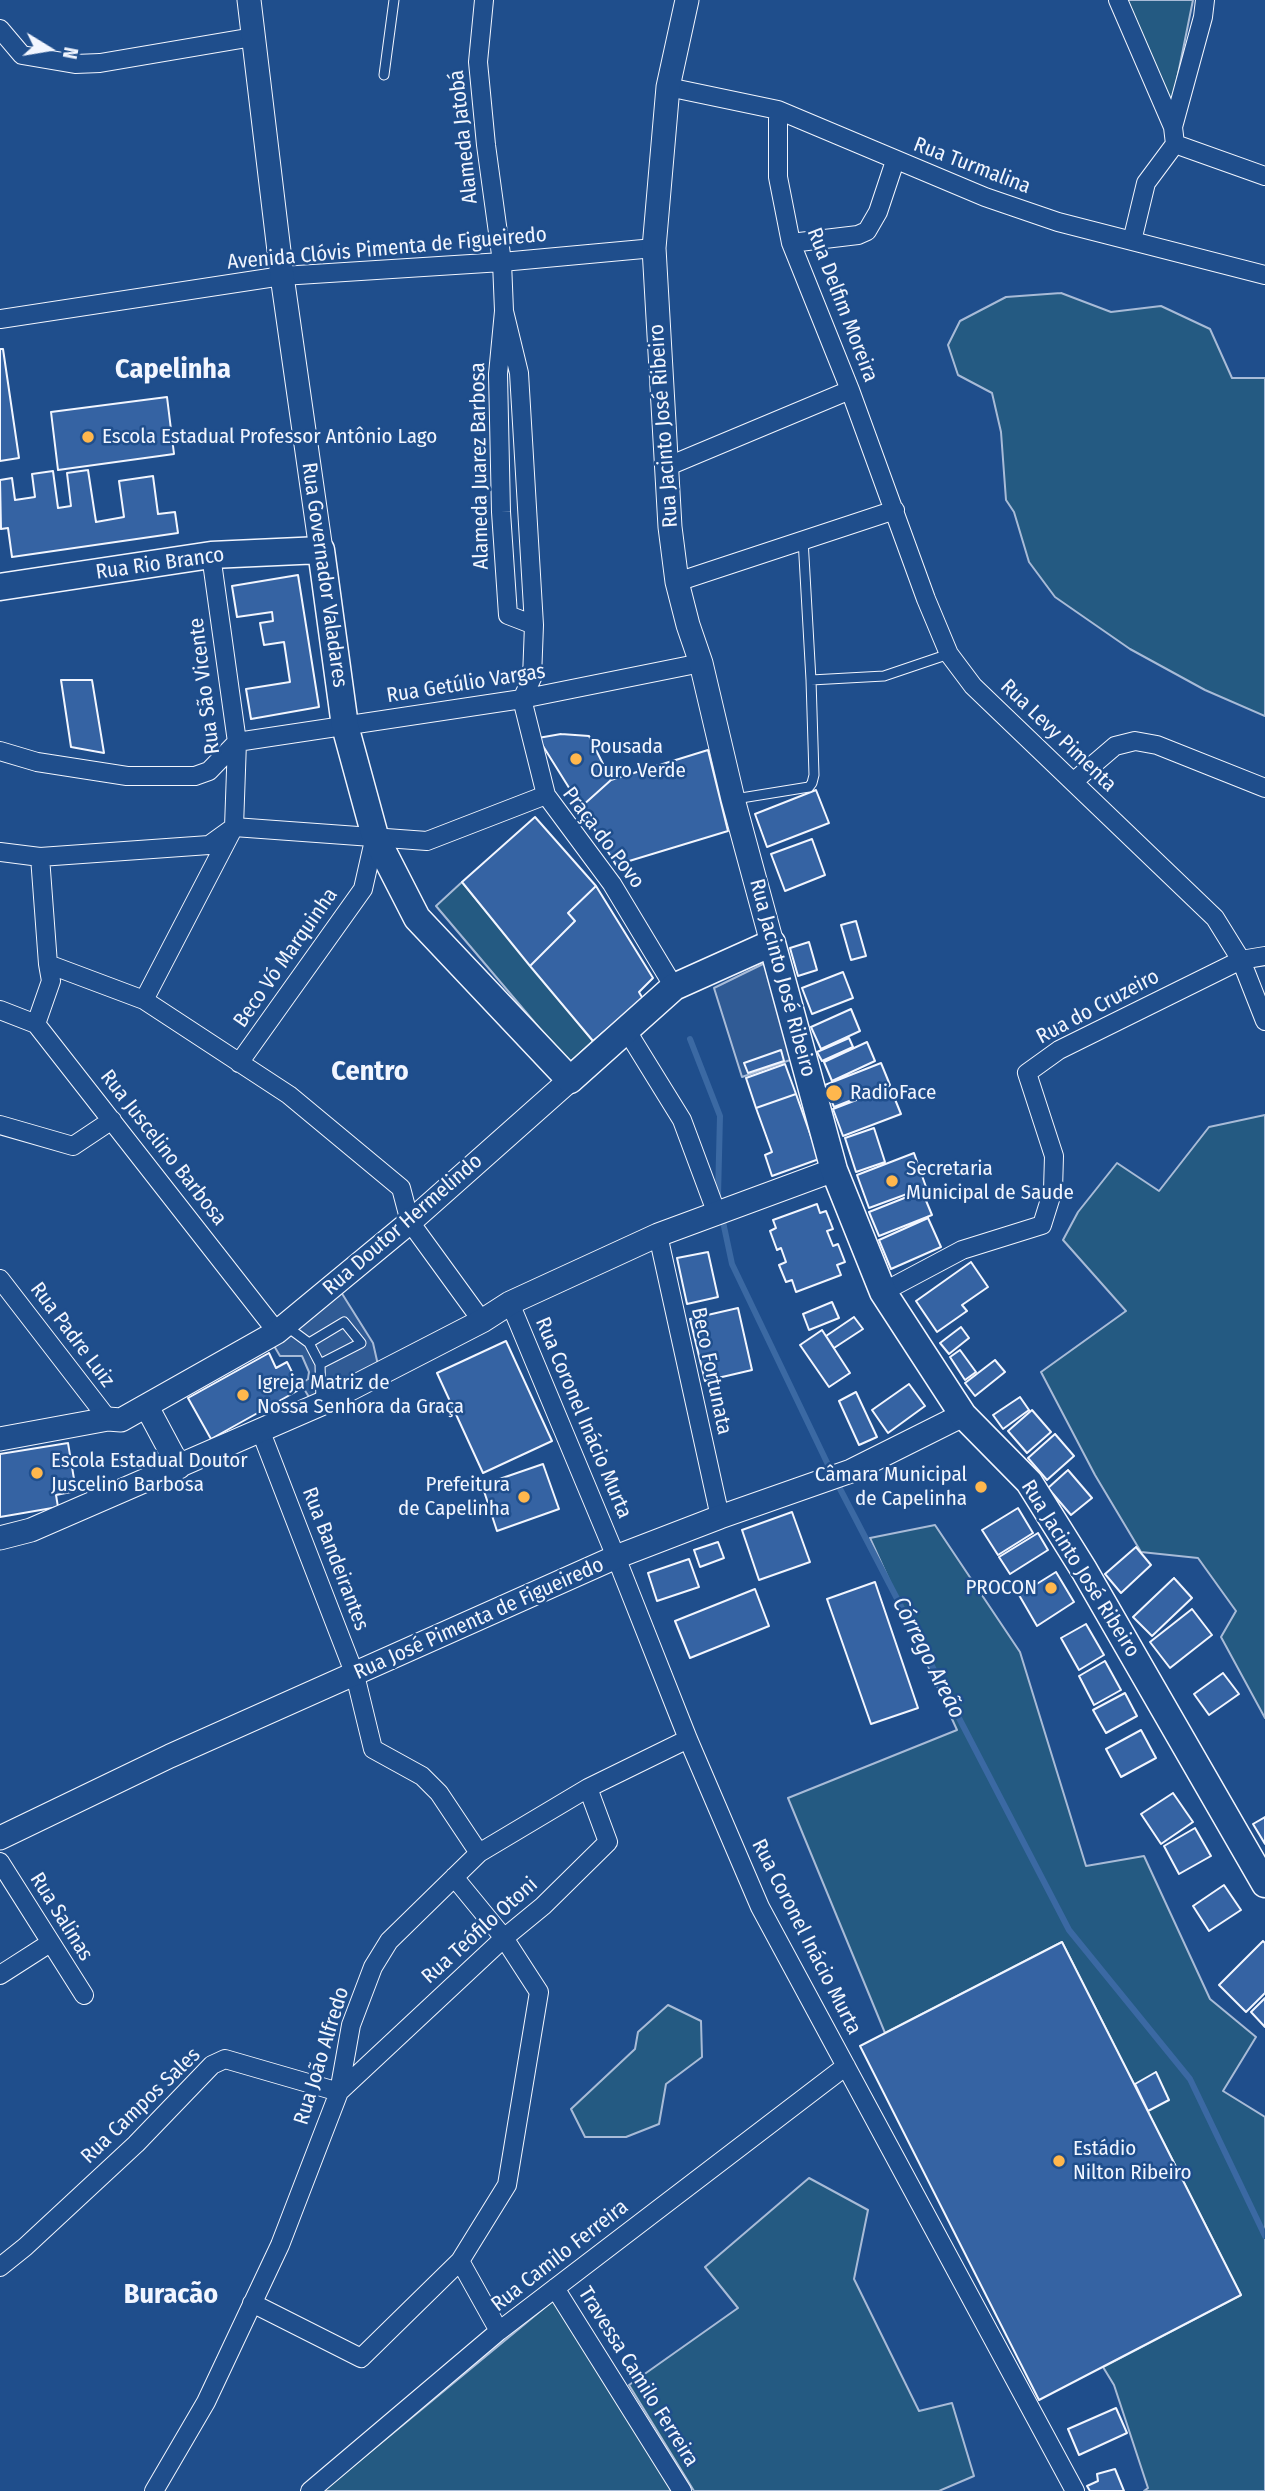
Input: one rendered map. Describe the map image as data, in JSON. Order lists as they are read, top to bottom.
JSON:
{
  "streets": {
    "main road": [
      "Rua Jacinto José Ribeiro",
      "Rua Rio Branco",
      "Rua Governador Valadares",
      "Rua Doutor Hermelindo"
    ],
    "street": [
      "Alameda Jatobá",
      "Rua Turmalina",
      "Avenida Clóvis Pimenta de Figueiredo",
      "Rua Delfim Moreira",
      "Alameda Juarez Barbosa",
      "Rua Getúlio Vargas",
      "Rua São Vicente",
      "Rua Levy Pimenta",
      "Praça do Povo",
      "Beco Vó Marquinha",
      "Rua do Cruzeiro",
      "Rua Juscelino Barbosa",
      "Rua Padre Luiz",
      "Beco Fortunata",
      "Rua Coronel Inácio Murta",
      "Rua Bandeirantes",
      "Rua José Pimenta de Figueiredo",
      "Rua Salinas",
      "Rua Teófilo Otoni",
      "Rua João Alfredo",
      "Rua Campos Sales",
      "Rua Camilo Ferreira",
      "Travessa Camilo Ferreira"
    ]
  },
  "crossings": [
    ["Alameda Jatobá", "Avenida Clóvis Pimenta de Figueiredo"],
    ["Alameda Jatobá", "Alameda Juarez Barbosa"],
    ["Rua Turmalina", "Rua Delfim Moreira"],
    ["Rua Turmalina", "Rua Jacinto José Ribeiro"],
    ["Avenida Clóvis Pimenta de Figueiredo", "Rua Jacinto José Ribeiro"],
    ["Avenida Clóvis Pimenta de Figueiredo", "Rua Governador Valadares"],
    ["Rua Delfim Moreira", "Rua Levy Pimenta"],
    ["Rua Jacinto José Ribeiro", "Rua Getúlio Vargas"],
    ["Rua Jacinto José Ribeiro", "Rua do Cruzeiro"],
    ["Rua Jacinto José Ribeiro", "Rua Doutor Hermelindo"],
    ["Rua Jacinto José Ribeiro", "Rua José Pimenta de Figueiredo"],
    ["Alameda Juarez Barbosa", "Rua Getúlio Vargas"],
    ["Rua Rio Branco", "Rua Governador Valadares"],
    ["Rua Rio Branco", "Rua São Vicente"],
    ["Rua Governador Valadares", "Rua Getúlio Vargas"],
    ["Rua Governador Valadares", "Praça do Povo"],
    ["Rua Governador Valadares", "Beco Vó Marquinha"],
    ["Rua Governador Valadares", "Rua Doutor Hermelindo"],
    ["Rua Getúlio Vargas", "Rua São Vicente"],
    ["Rua São Vicente", "Praça do Povo"],
    ["Rua Levy Pimenta", "Rua do Cruzeiro"],
    ["Praça do Povo", "Beco Vó Marquinha"],
    ["Praça do Povo", "Rua Doutor Hermelindo"],
    ["Rua Juscelino Barbosa", "Rua Doutor Hermelindo"],
    ["Rua Doutor Hermelindo", "Rua Padre Luiz"],
    ["Beco Fortunata", "Rua José Pimenta de Figueiredo"],
    ["Rua Coronel Inácio Murta", "Rua José Pimenta de Figueiredo"],
    ["Rua Coronel Inácio Murta", "Rua João Alfredo"],
    ["Rua Coronel Inácio Murta", "Rua Camilo Ferreira"],
    ["Rua Bandeirantes", "Rua José Pimenta de Figueiredo"],
    ["Rua Bandeirantes", "Rua João Alfredo"],
    ["Rua Teófilo Otoni", "Rua João Alfredo"],
    ["Rua Teófilo Otoni", "Rua Campos Sales"],
    ["Rua João Alfredo", "Rua Campos Sales"],
    ["Rua Camilo Ferreira", "Travessa Camilo Ferreira"]
  ],
  "districts": ["Capelinha", "Centro", "Buracão"],
  "water": ["Córrego Areão"],
  "places": [
    "Escola Estadual Professor Antônio Lago",
    "Pousada Ouro Verde",
    "RadioFace",
    "Secretaria Municipal de Saude",
    "Igreja Matriz de Nossa Senhora da Graça",
    "Escola Estadual Doutor Juscelino Barbosa",
    "Câmara Municipal de Capelinha",
    "Prefeitura de Capelinha",
    "PROCON",
    "Estádio Nilton Ribeiro"
  ],
  "north": "right"
}
